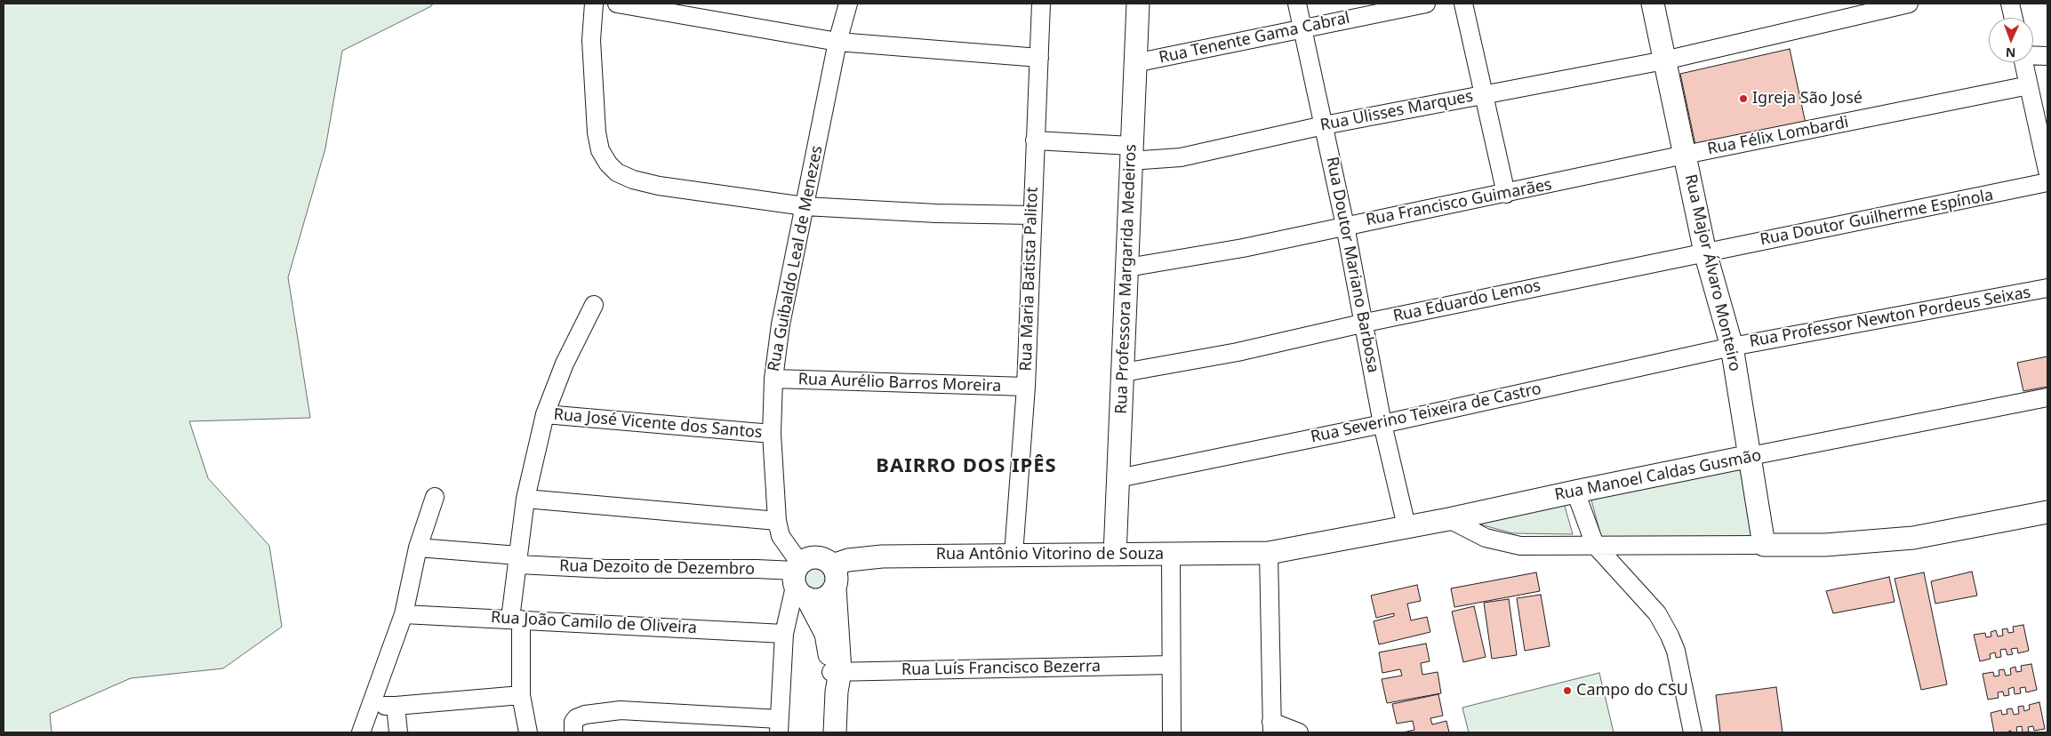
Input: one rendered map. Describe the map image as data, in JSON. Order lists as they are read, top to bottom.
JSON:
{
  "streets": {
    "main road": [
      "Rua Major Álvaro Monteiro",
      "Rua Professora Margarida Medeiros",
      "Rua Manoel Caldas Gusmão",
      "Rua Antônio Vitorino de Souza"
    ],
    "street": [
      "Rua Tenente Gama Cabral",
      "Rua Ulisses Marques",
      "Rua Félix Lombardi",
      "Rua Francisco Guimarães",
      "Rua Doutor Guilherme Espínola",
      "Rua Guibaldo Leal de Menezes",
      "Rua Doutor Mariano Barbosa",
      "Rua Maria Batista Palitot",
      "Rua Eduardo Lemos",
      "Rua Professor Newton Pordeus Seixas",
      "Rua Aurélio Barros Moreira",
      "Rua Severino Teixeira de Castro",
      "Rua José Vicente dos Santos",
      "Rua Dezoito de Dezembro",
      "Rua João Camilo de Oliveira",
      "Rua Luís Francisco Bezerra"
    ]
  },
  "crossings": [
    ["Rua Tenente Gama Cabral", "Rua Doutor Mariano Barbosa"],
    ["Rua Tenente Gama Cabral", "Rua Professora Margarida Medeiros"],
    ["Rua Ulisses Marques", "Rua Doutor Mariano Barbosa"],
    ["Rua Ulisses Marques", "Rua Major Álvaro Monteiro"],
    ["Rua Ulisses Marques", "Rua Maria Batista Palitot"],
    ["Rua Ulisses Marques", "Rua Professora Margarida Medeiros"],
    ["Rua Félix Lombardi", "Rua Francisco Guimarães"],
    ["Rua Félix Lombardi", "Rua Major Álvaro Monteiro"],
    ["Rua Francisco Guimarães", "Rua Doutor Mariano Barbosa"],
    ["Rua Francisco Guimarães", "Rua Major Álvaro Monteiro"],
    ["Rua Francisco Guimarães", "Rua Professora Margarida Medeiros"],
    ["Rua Doutor Guilherme Espínola", "Rua Major Álvaro Monteiro"],
    ["Rua Doutor Guilherme Espínola", "Rua Eduardo Lemos"],
    ["Rua Guibaldo Leal de Menezes", "Rua Aurélio Barros Moreira"],
    ["Rua Guibaldo Leal de Menezes", "Rua José Vicente dos Santos"],
    ["Rua Guibaldo Leal de Menezes", "Rua Antônio Vitorino de Souza"],
    ["Rua Guibaldo Leal de Menezes", "Rua Dezoito de Dezembro"],
    ["Rua Doutor Mariano Barbosa", "Rua Eduardo Lemos"],
    ["Rua Doutor Mariano Barbosa", "Rua Severino Teixeira de Castro"],
    ["Rua Doutor Mariano Barbosa", "Rua Manoel Caldas Gusmão"],
    ["Rua Major Álvaro Monteiro", "Rua Eduardo Lemos"],
    ["Rua Major Álvaro Monteiro", "Rua Professor Newton Pordeus Seixas"],
    ["Rua Major Álvaro Monteiro", "Rua Severino Teixeira de Castro"],
    ["Rua Major Álvaro Monteiro", "Rua Manoel Caldas Gusmão"],
    ["Rua Maria Batista Palitot", "Rua Aurélio Barros Moreira"],
    ["Rua Maria Batista Palitot", "Rua Antônio Vitorino de Souza"],
    ["Rua Professora Margarida Medeiros", "Rua Eduardo Lemos"],
    ["Rua Professora Margarida Medeiros", "Rua Severino Teixeira de Castro"],
    ["Rua Professora Margarida Medeiros", "Rua Antônio Vitorino de Souza"],
    ["Rua Professor Newton Pordeus Seixas", "Rua Severino Teixeira de Castro"],
    ["Rua Manoel Caldas Gusmão", "Rua Antônio Vitorino de Souza"],
    ["Rua Antônio Vitorino de Souza", "Rua Dezoito de Dezembro"]
  ],
  "districts": ["BAIRRO DOS IPÊS"],
  "places": ["Igreja São José", "Campo do CSU"],
  "north": "bottom"
}
